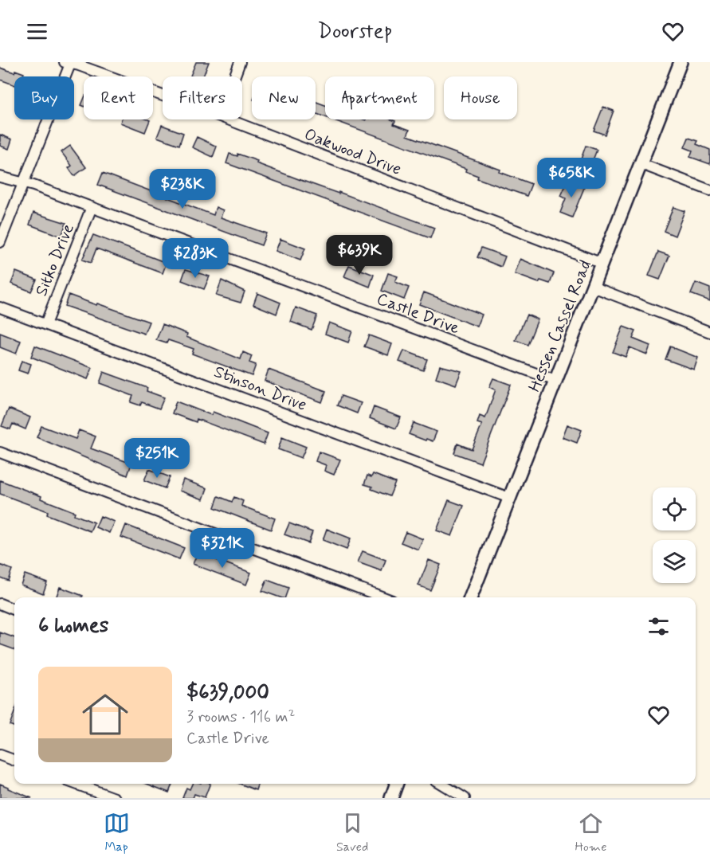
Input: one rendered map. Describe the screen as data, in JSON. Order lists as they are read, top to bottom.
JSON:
{
  "streets": {
    "main road": ["Hessen Cassel Road"],
    "street": [
      "Oakwood Drive",
      "Sitko Drive",
      "Castle Drive",
      "Stinson Drive"
    ]
  },
  "crossings": [
    ["Oakwood Drive", "Hessen Cassel Road"],
    ["Sitko Drive", "Castle Drive"],
    ["Sitko Drive", "Stinson Drive"],
    ["Castle Drive", "Hessen Cassel Road"],
    ["Hessen Cassel Road", "Stinson Drive"]
  ],
  "page": {
    "header": "Doorstep",
    "chip": [
      "Buy",
      "Rent",
      "Filters",
      "New",
      "Apartment",
      "House"
    ],
    "price": [
      "$658K",
      "$238K",
      "$639K",
      "$283K",
      "$251K",
      "$321K"
    ],
    "heading": "6 homes",
    "list": [
      {
        "name": "$639,000",
        "note": "3 rooms · 116 m² · Castle Drive"
      }
    ],
    "tabs": ["Map", "Saved", "Home"]
  }
}
